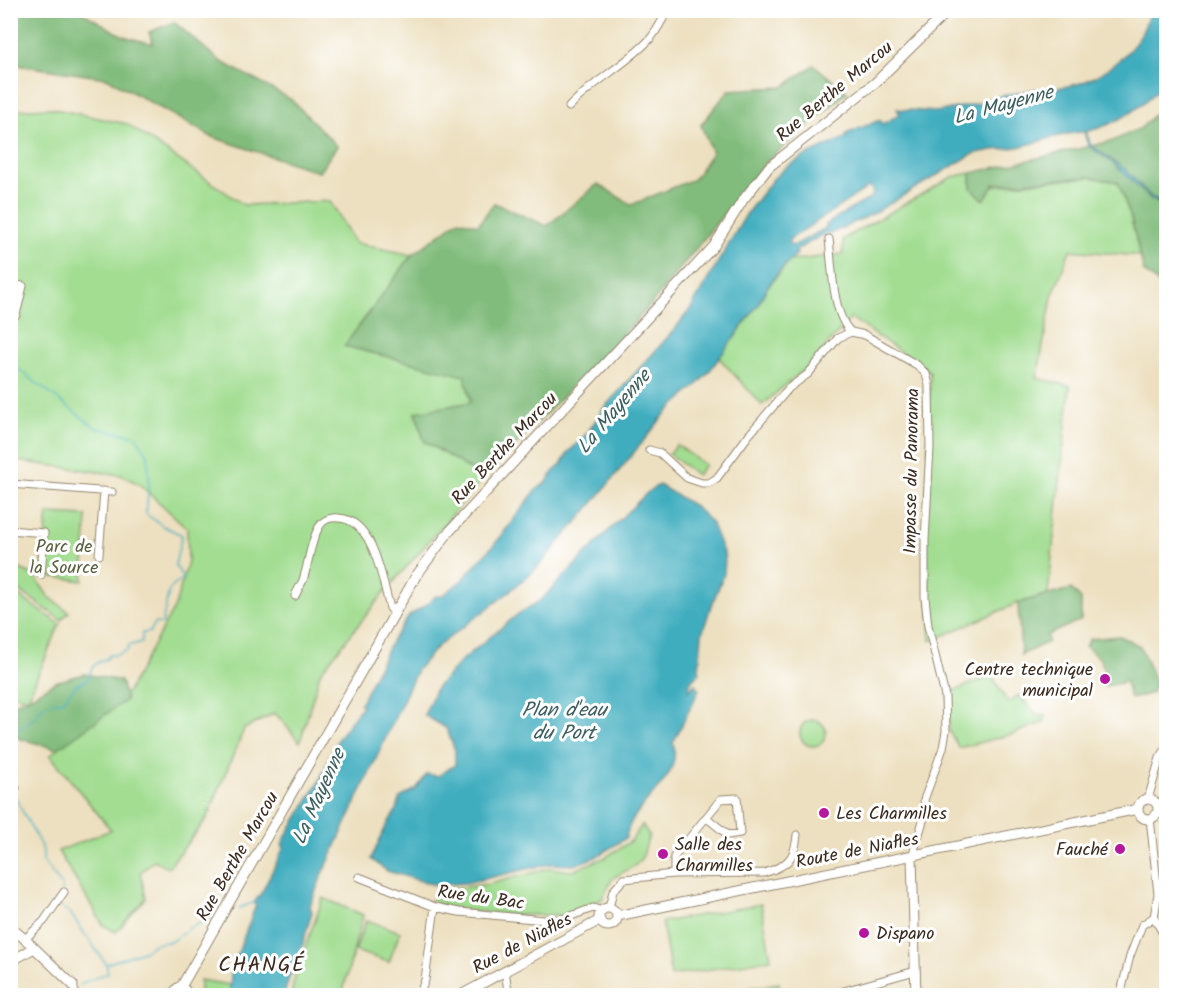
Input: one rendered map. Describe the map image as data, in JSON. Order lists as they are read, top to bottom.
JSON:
{
  "streets": {
    "street": [
      "Rue Berthe Marcou",
      "Impasse du Panorama",
      "Route de Niafles",
      "Rue du Bac",
      "Rue de Niafles"
    ]
  },
  "crossings": [
    ["Impasse du Panorama", "Route de Niafles"],
    ["Route de Niafles", "Rue du Bac"],
    ["Route de Niafles", "Rue de Niafles"],
    ["Rue du Bac", "Rue de Niafles"]
  ],
  "districts": ["CHANGÉ"],
  "water": ["La Mayenne", "Plan d'eau du Port"],
  "parks": ["Parc de la Source"],
  "places": [
    "Centre technique municipal",
    "Les Charmilles",
    "Fauché",
    "Salle des Charmilles",
    "Dispano"
  ]
}
